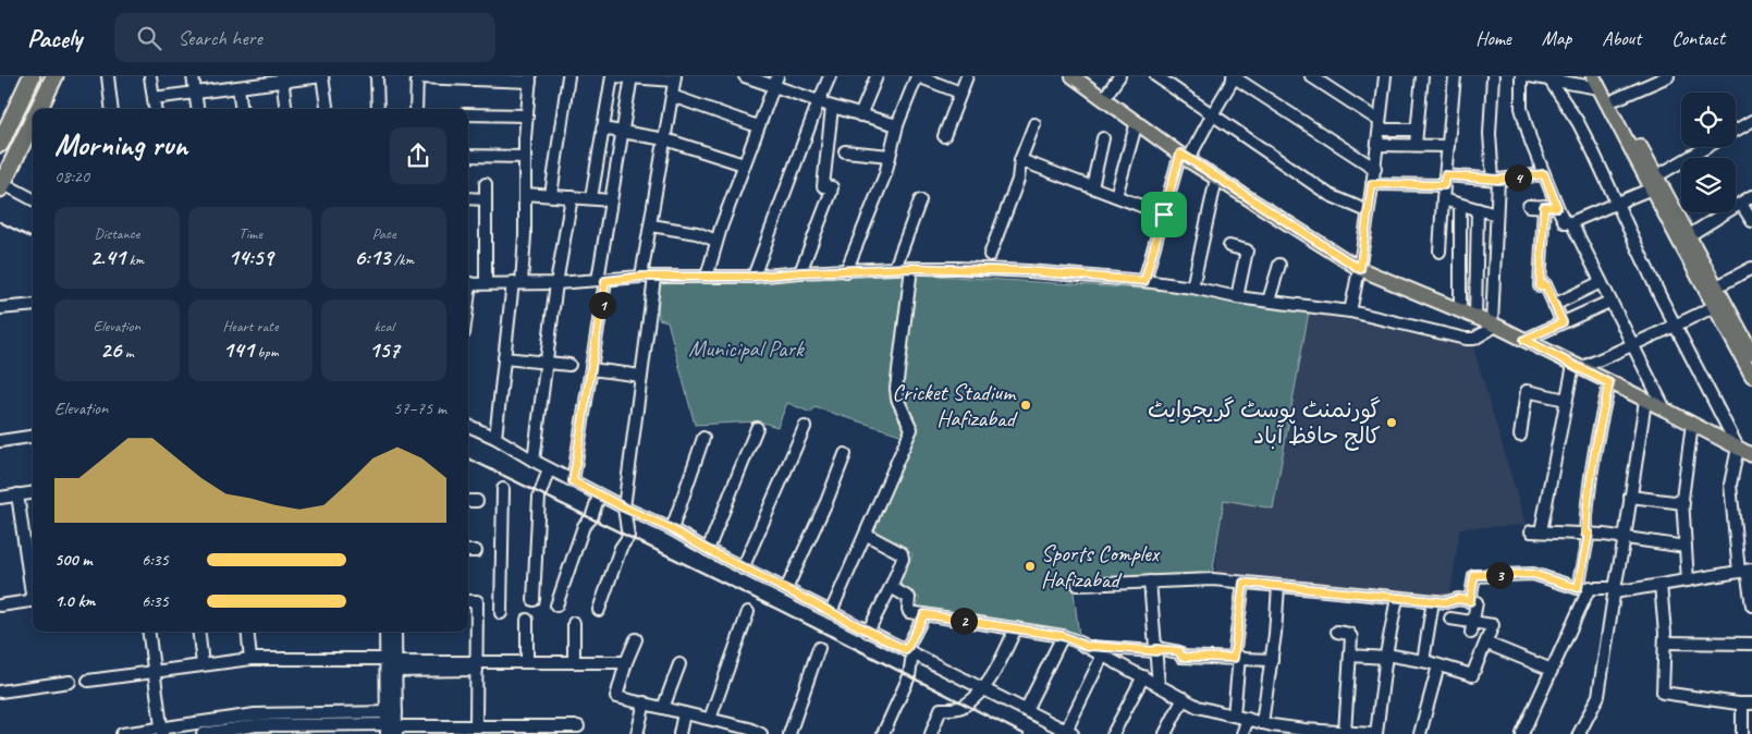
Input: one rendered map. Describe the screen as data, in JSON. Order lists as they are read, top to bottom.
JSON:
{
  "parks": ["Municipal Park"],
  "places": ["Cricket Stadium Hafizabad", "گورنمنٹ پوسٹ گریجوایٹ کالج حافظ آباد", "Sports Complex Hafizabad"],
  "page": {
    "header": "Pacely",
    "search": "Search here",
    "nav": [
      "Home",
      "Map",
      "About",
      "Contact"
    ],
    "heading": ["Morning run", "08:20"],
    "pins": [
      "4",
      "1",
      "3",
      "2"
    ],
    "stats": [
      ["Distance", "2.41 km"],
      ["Time", "14:59"],
      ["Pace", "6:13 /km"],
      ["Elevation", "26 m"],
      ["Heart rate", "141 bpm"],
      ["kcal", "157"]
    ],
    "chart": ["Elevation", "57–75 m"],
    "list": [
      {
        "name": "500 m",
        "note": "6:35"
      },
      {
        "name": "1.0 km",
        "note": "6:35"
      }
    ]
  }
}
